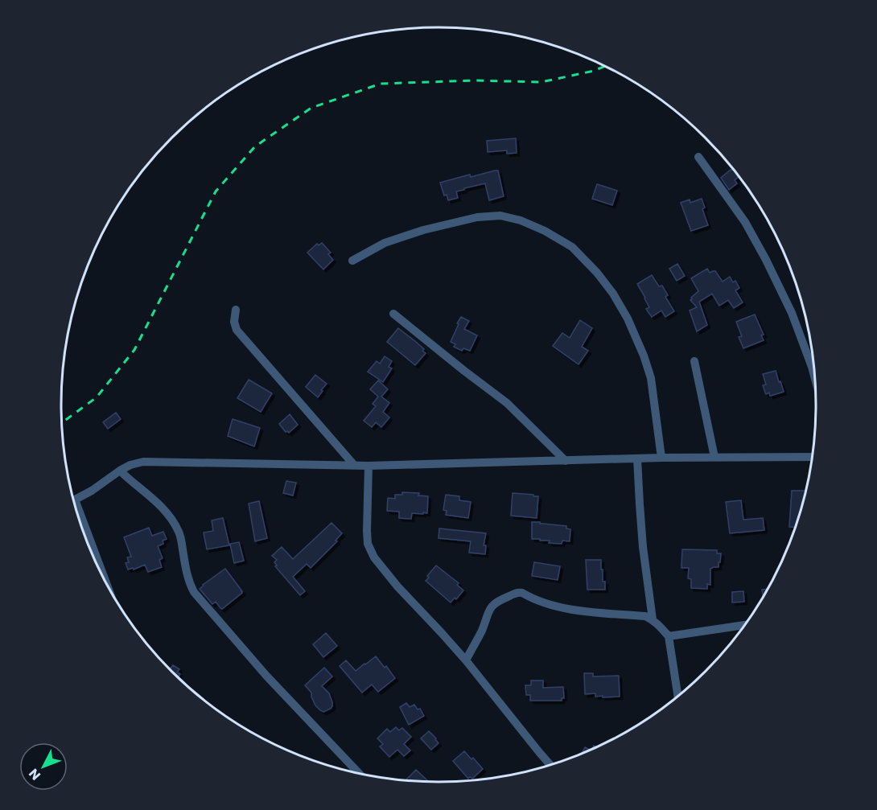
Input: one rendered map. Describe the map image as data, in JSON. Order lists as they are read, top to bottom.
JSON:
{
  "north": "bottom left"
}
